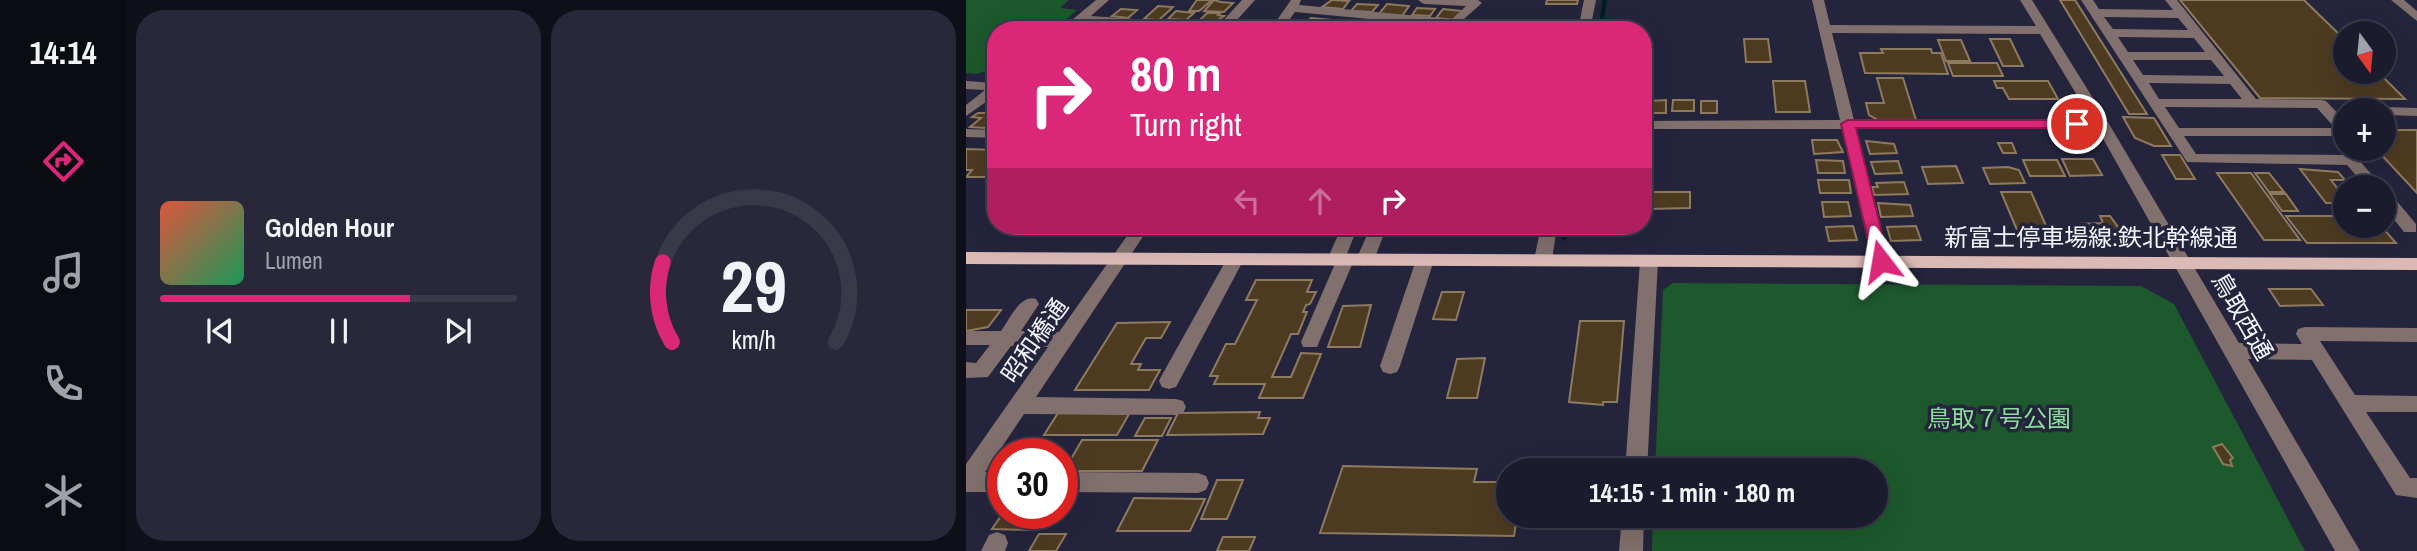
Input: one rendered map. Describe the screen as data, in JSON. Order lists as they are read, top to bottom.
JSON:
{
  "streets": {
    "main road": ["新富士停車場線:鉄北幹線通"],
    "street": ["鳥取西通", "昭和橋通"]
  },
  "crossings": [
    ["新富士停車場線:鉄北幹線通", "鳥取西通"],
    ["新富士停車場線:鉄北幹線通", "昭和橋通"]
  ],
  "parks": ["鳥取７号公園"],
  "north": "bottom",
  "page": {
    "tabs": "14:14",
    "map_buttons": ["+", "−"],
    "turn": ["80 m", "Turn right"],
    "song": ["Golden Hour", "Lumen"],
    "limit": "30",
    "trip": "14:15 · 1 min · 180 m",
    "gauge": ["29", "km/h"]
  }
}
